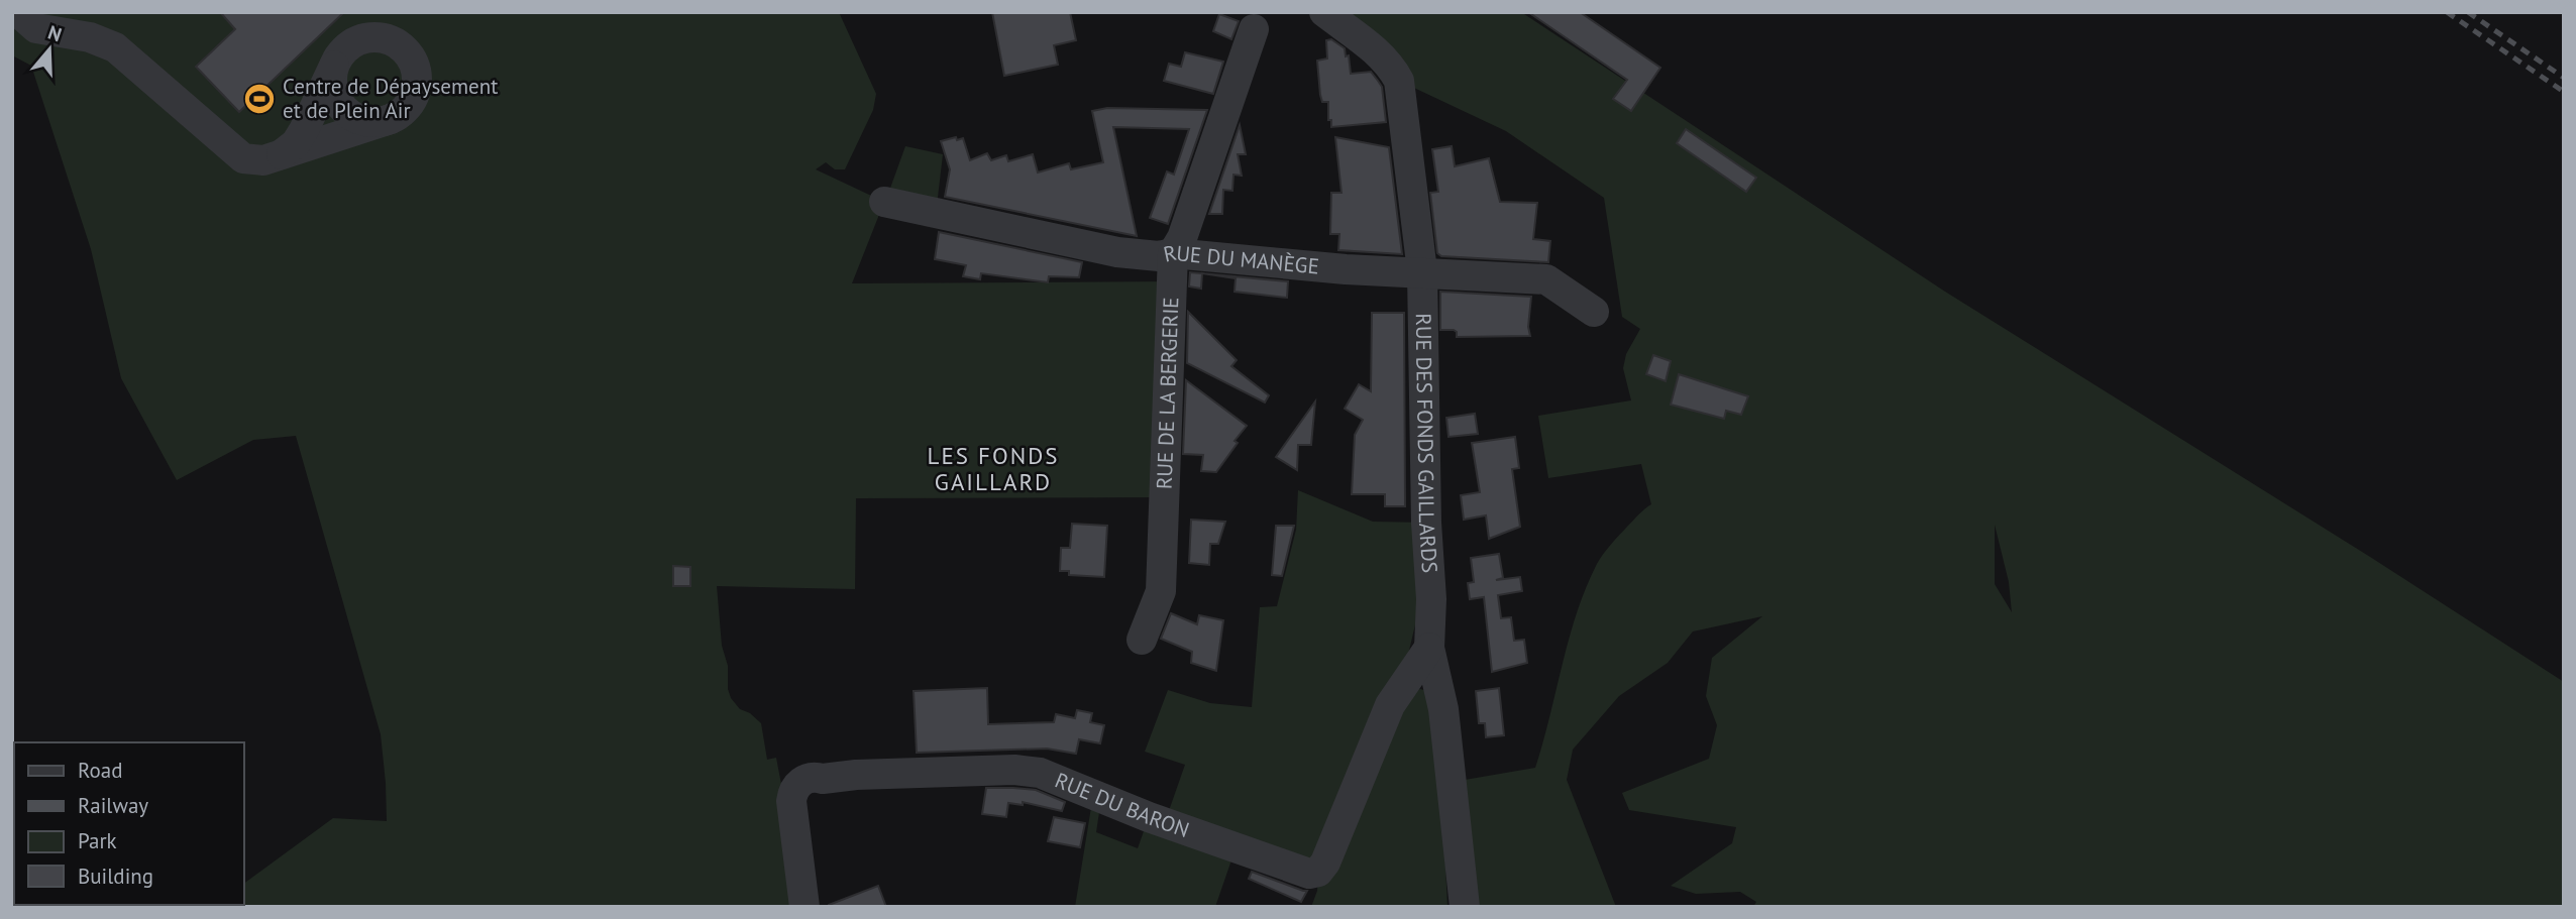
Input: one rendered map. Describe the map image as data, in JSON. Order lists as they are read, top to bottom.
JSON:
{
  "streets": {
    "street": [
      "RUE DU MANÈGE",
      "RUE DE LA BERGERIE",
      "RUE DES FONDS GAILLARDS",
      "RUE DU BARON"
    ]
  },
  "crossings": [
    ["RUE DU MANÈGE", "RUE DE LA BERGERIE"],
    ["RUE DU MANÈGE", "RUE DES FONDS GAILLARDS"],
    ["RUE DES FONDS GAILLARDS", "RUE DU BARON"]
  ],
  "districts": ["LES FONDS GAILLARD"],
  "places": {
    "sports": ["Centre de Dépaysement et de Plein Air"]
  },
  "legend": [
    "Road",
    "Railway",
    "Park",
    "Building"
  ],
  "north": "top"
}
